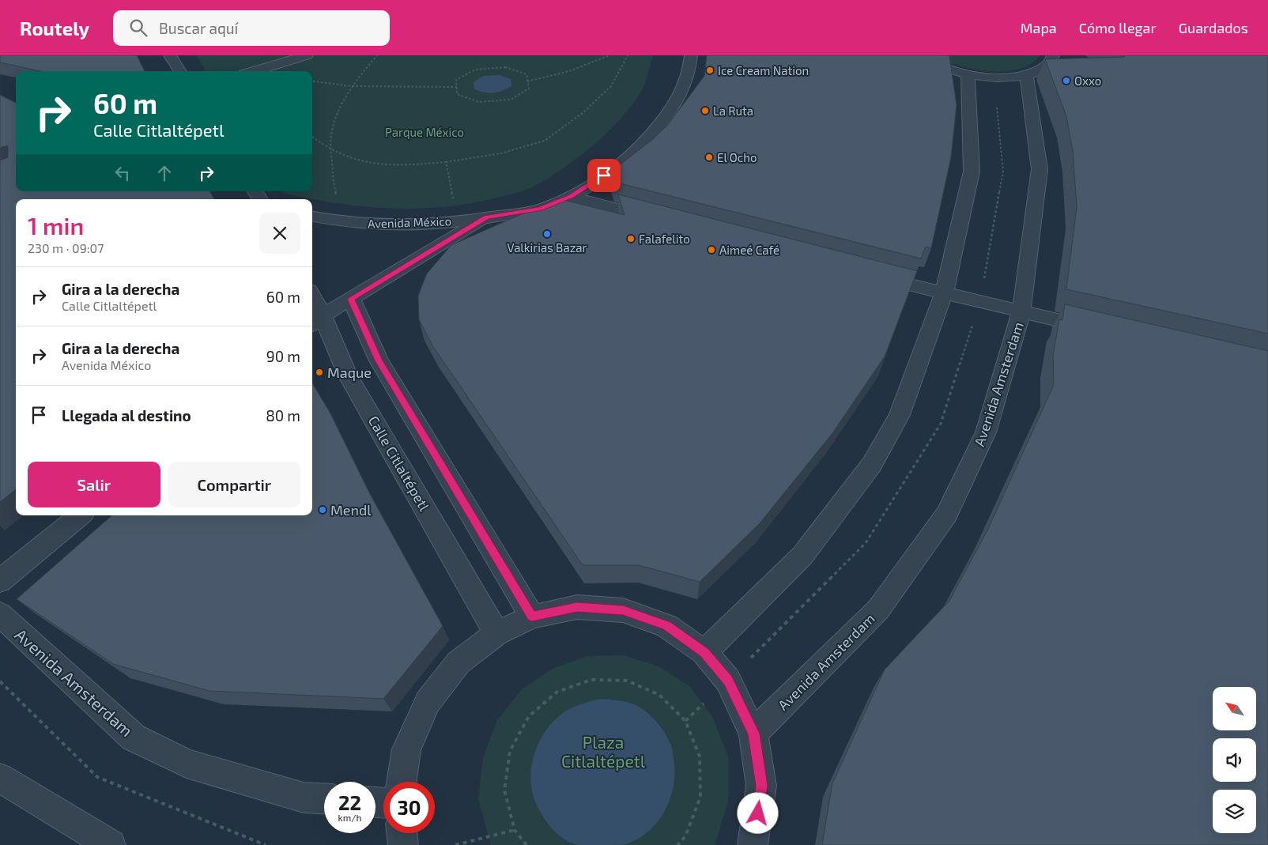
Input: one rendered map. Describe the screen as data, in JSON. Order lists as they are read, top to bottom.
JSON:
{
  "streets": {
    "street": ["Avenida México", "Avenida Amsterdam", "Calle Citlaltépetl"]
  },
  "crossings": [
    ["Avenida México", "Calle Citlaltépetl"]
  ],
  "parks": ["Parque México", "Plaza Citlaltépetl"],
  "places": [
    "Ice Cream Nation",
    "Oxxo",
    "La Ruta",
    "El Ocho",
    "Valkirias Bazar",
    "Falafelito",
    "Aimeé Café",
    "Maque",
    "Mendl"
  ],
  "north": "top left",
  "page": {
    "header": "Routely",
    "search": "Buscar aquí",
    "nav": ["Mapa", "Cómo llegar", "Guardados"],
    "turn": ["60 m", "Calle Citlaltépetl"],
    "heading": ["1 min", "230 m · 09:07"],
    "list": [
      {
        "name": "Gira a la derecha",
        "note": "Calle Citlaltépetl",
        "value": "60 m"
      },
      {
        "name": "Gira a la derecha",
        "note": "Avenida México",
        "value": "90 m"
      },
      {
        "name": "Llegada al destino",
        "value": "80 m"
      }
    ],
    "buttons": ["Salir", "Compartir"],
    "speed": "22 km/h",
    "limit": "30"
  }
}
